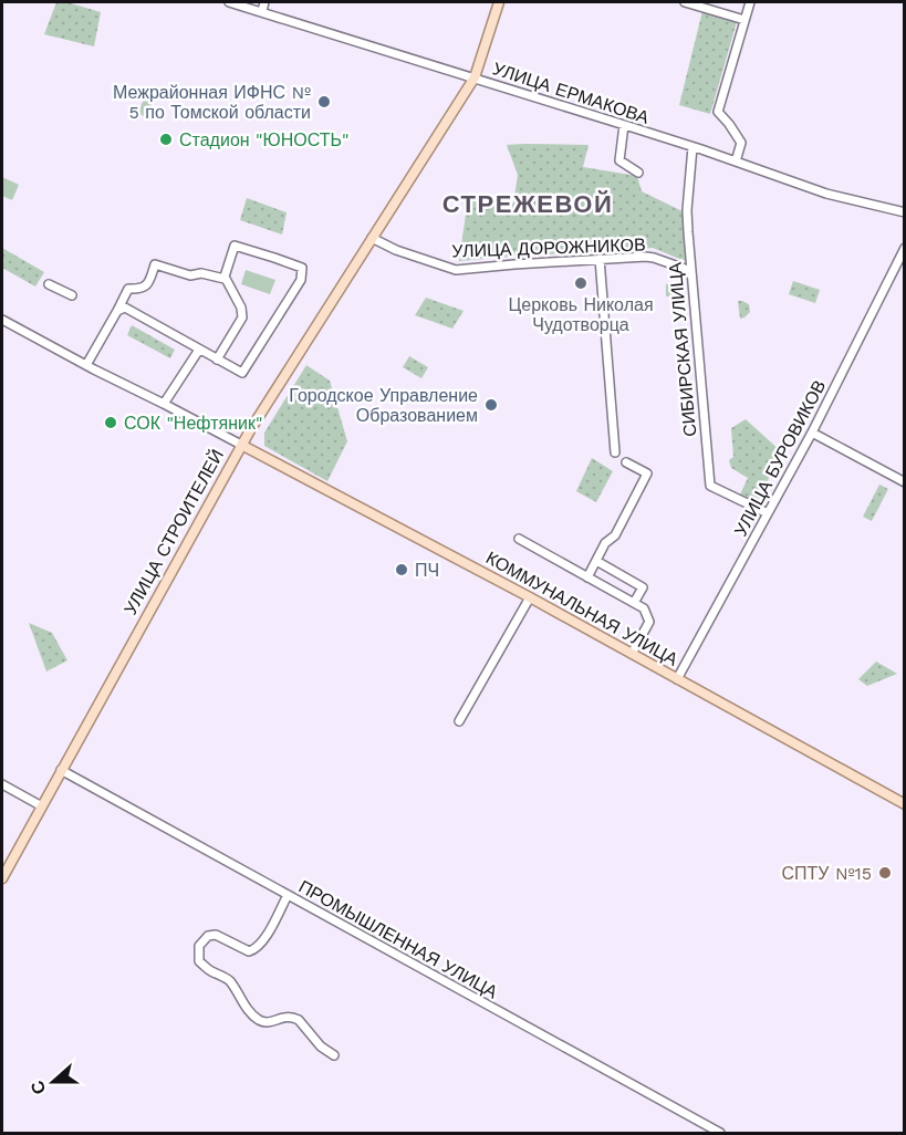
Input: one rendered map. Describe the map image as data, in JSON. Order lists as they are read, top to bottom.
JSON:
{
  "streets": {
    "main road": ["УЛИЦА СТРОИТЕЛЕЙ", "КОММУНАЛЬНАЯ УЛИЦА"],
    "street": [
      "УЛИЦА ЕРМАКОВА",
      "УЛИЦА ДОРОЖНИКОВ",
      "СИБИРСКАЯ УЛИЦА",
      "УЛИЦА БУРОВИКОВ",
      "ПРОМЫШЛЕННАЯ УЛИЦА"
    ]
  },
  "crossings": [
    ["УЛИЦА ЕРМАКОВА", "СИБИРСКАЯ УЛИЦА"],
    ["УЛИЦА ЕРМАКОВА", "УЛИЦА СТРОИТЕЛЕЙ"],
    ["УЛИЦА ДОРОЖНИКОВ", "СИБИРСКАЯ УЛИЦА"],
    ["УЛИЦА ДОРОЖНИКОВ", "УЛИЦА СТРОИТЕЛЕЙ"],
    ["СИБИРСКАЯ УЛИЦА", "УЛИЦА БУРОВИКОВ"],
    ["УЛИЦА БУРОВИКОВ", "КОММУНАЛЬНАЯ УЛИЦА"],
    ["УЛИЦА СТРОИТЕЛЕЙ", "КОММУНАЛЬНАЯ УЛИЦА"],
    ["УЛИЦА СТРОИТЕЛЕЙ", "ПРОМЫШЛЕННАЯ УЛИЦА"]
  ],
  "districts": ["СТРЕЖЕВОЙ"],
  "places": [
    "Межрайонная ИФНС № 5 по Томской области",
    "Стадион \"ЮНОСТЬ\"",
    "Церковь Николая Чудотворца",
    "Городское Управление Образованием",
    "СОК \"Нефтяник\"",
    "ПЧ",
    "СПТУ №15"
  ],
  "north": "left"
}
